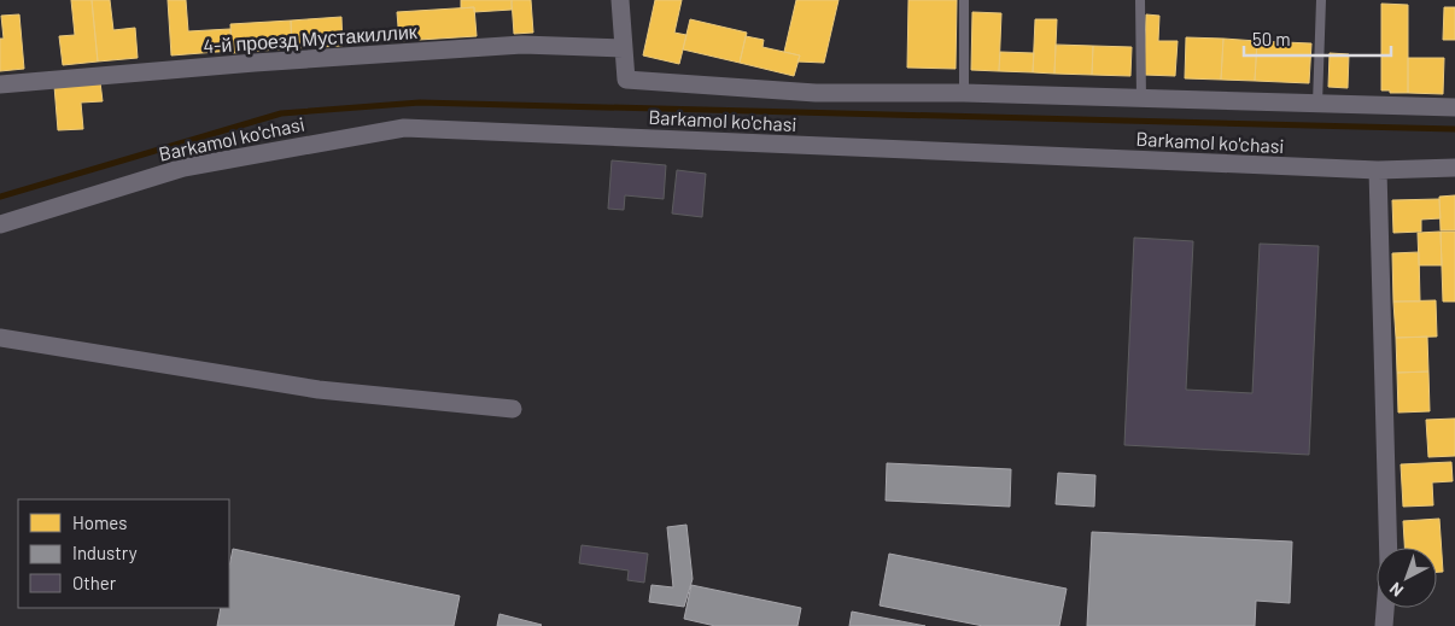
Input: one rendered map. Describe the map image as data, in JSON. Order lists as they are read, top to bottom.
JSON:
{
  "streets": {
    "street": ["4-й проезд Мустакиллик", "Barkamol ko'chasi"]
  },
  "legend": ["Homes", "Industry", "Other"],
  "scale_bar": "50 m",
  "north": "bottom left"
}
